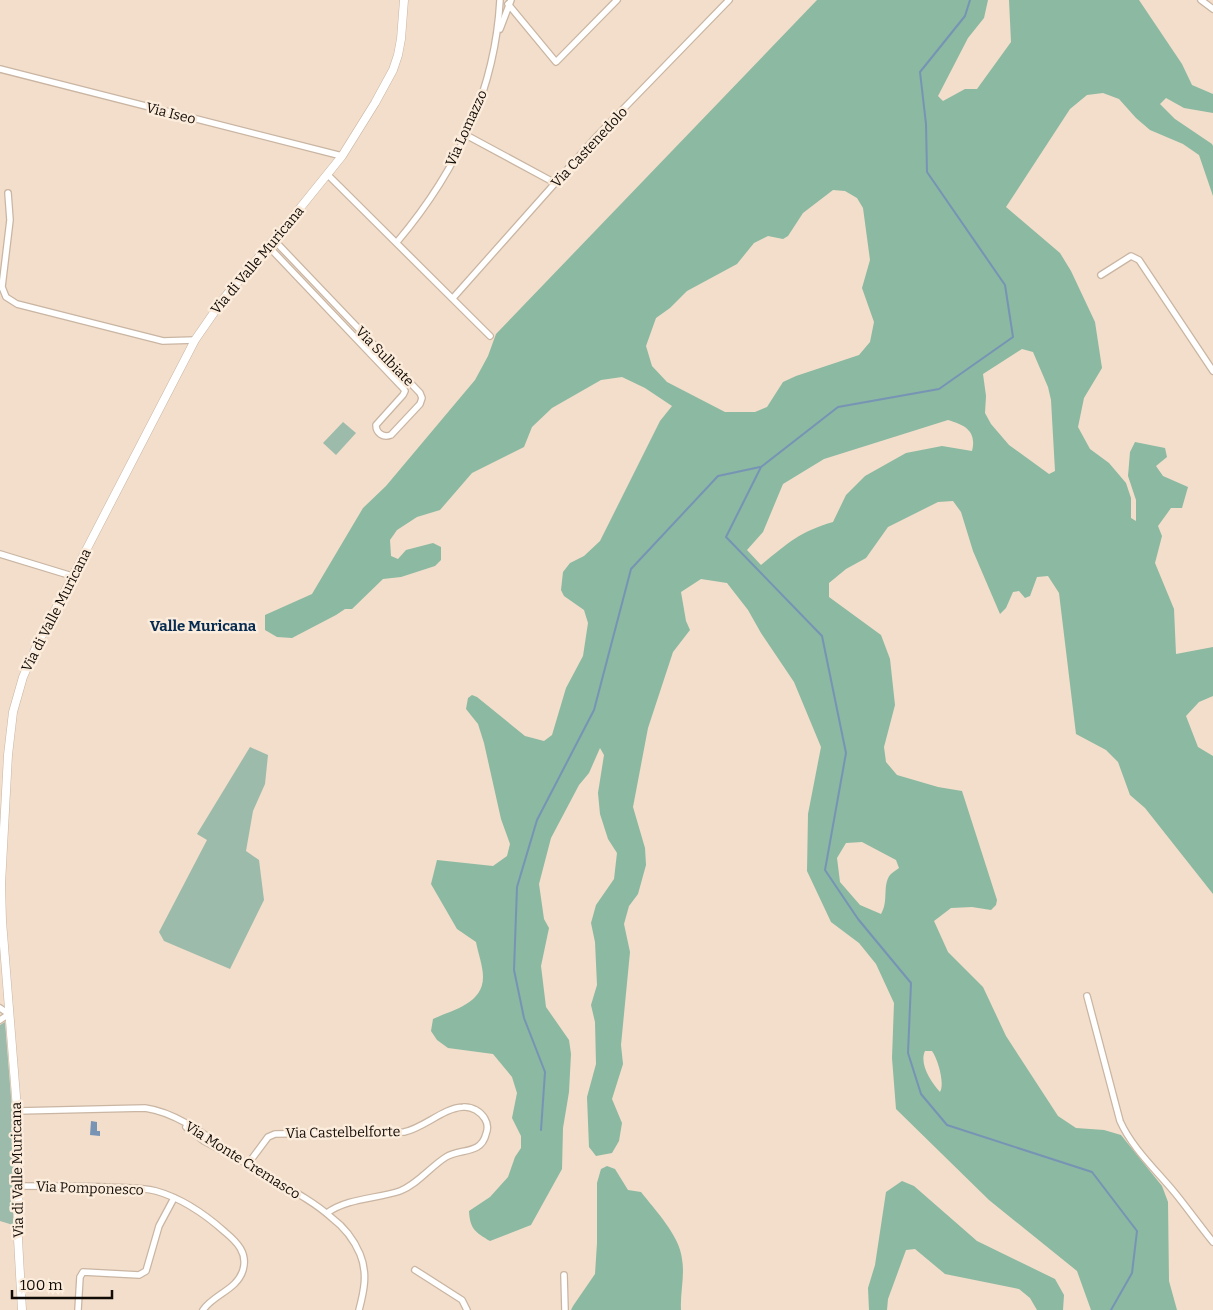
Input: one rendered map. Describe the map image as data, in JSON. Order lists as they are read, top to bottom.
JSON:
{
  "streets": {
    "street": [
      "Via Iseo",
      "Via Lomazzo",
      "Via Castenedolo",
      "Via di Valle Muricana",
      "Via Sulbiate",
      "Via Castelbelforte",
      "Via Monte Cremasco",
      "Via Pomponesco"
    ]
  },
  "crossings": [
    ["Via Iseo", "Via di Valle Muricana"],
    ["Via di Valle Muricana", "Via Sulbiate"],
    ["Via di Valle Muricana", "Via Monte Cremasco"],
    ["Via di Valle Muricana", "Via Pomponesco"],
    ["Via Castelbelforte", "Via Monte Cremasco"]
  ],
  "districts": ["Valle Muricana"],
  "scale_bar": "100 m"
}
